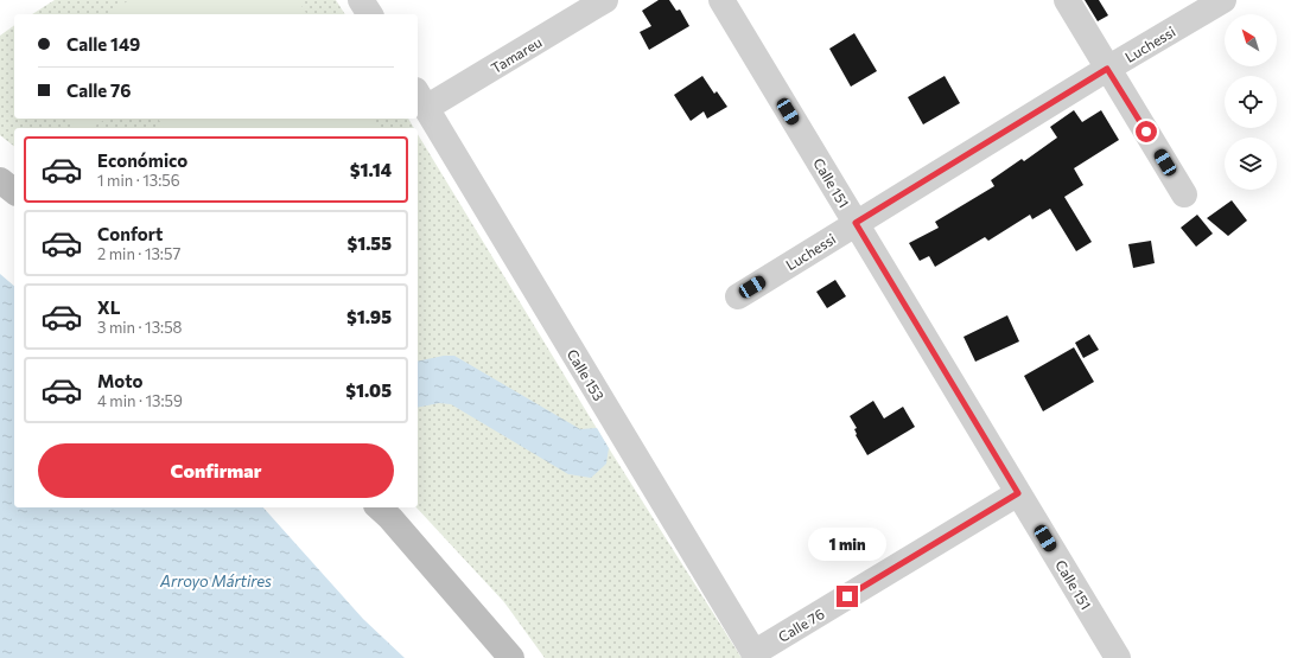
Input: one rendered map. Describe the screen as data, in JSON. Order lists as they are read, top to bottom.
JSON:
{
  "streets": {
    "street": [
      "Luchessi",
      "Tamareu",
      "Calle 151",
      "Calle 153",
      "Calle 76"
    ]
  },
  "crossings": [
    ["Luchessi", "Calle 151"],
    ["Tamareu", "Calle 153"],
    ["Calle 151", "Calle 76"],
    ["Calle 153", "Calle 76"]
  ],
  "water": ["Arroyo Mártires"],
  "north": "top left",
  "page": {
    "banner": ["Calle 149", "Calle 76"],
    "list": [
      {
        "name": "Económico",
        "note": "1 min · 13:56",
        "value": "$1.14"
      },
      {
        "name": "Confort",
        "note": "2 min · 13:57",
        "value": "$1.55"
      },
      {
        "name": "XL",
        "note": "3 min · 13:58",
        "value": "$1.95"
      },
      {
        "name": "Moto",
        "note": "4 min · 13:59",
        "value": "$1.05"
      }
    ],
    "buttons": "Confirmar",
    "bubble": "1 min"
  }
}
